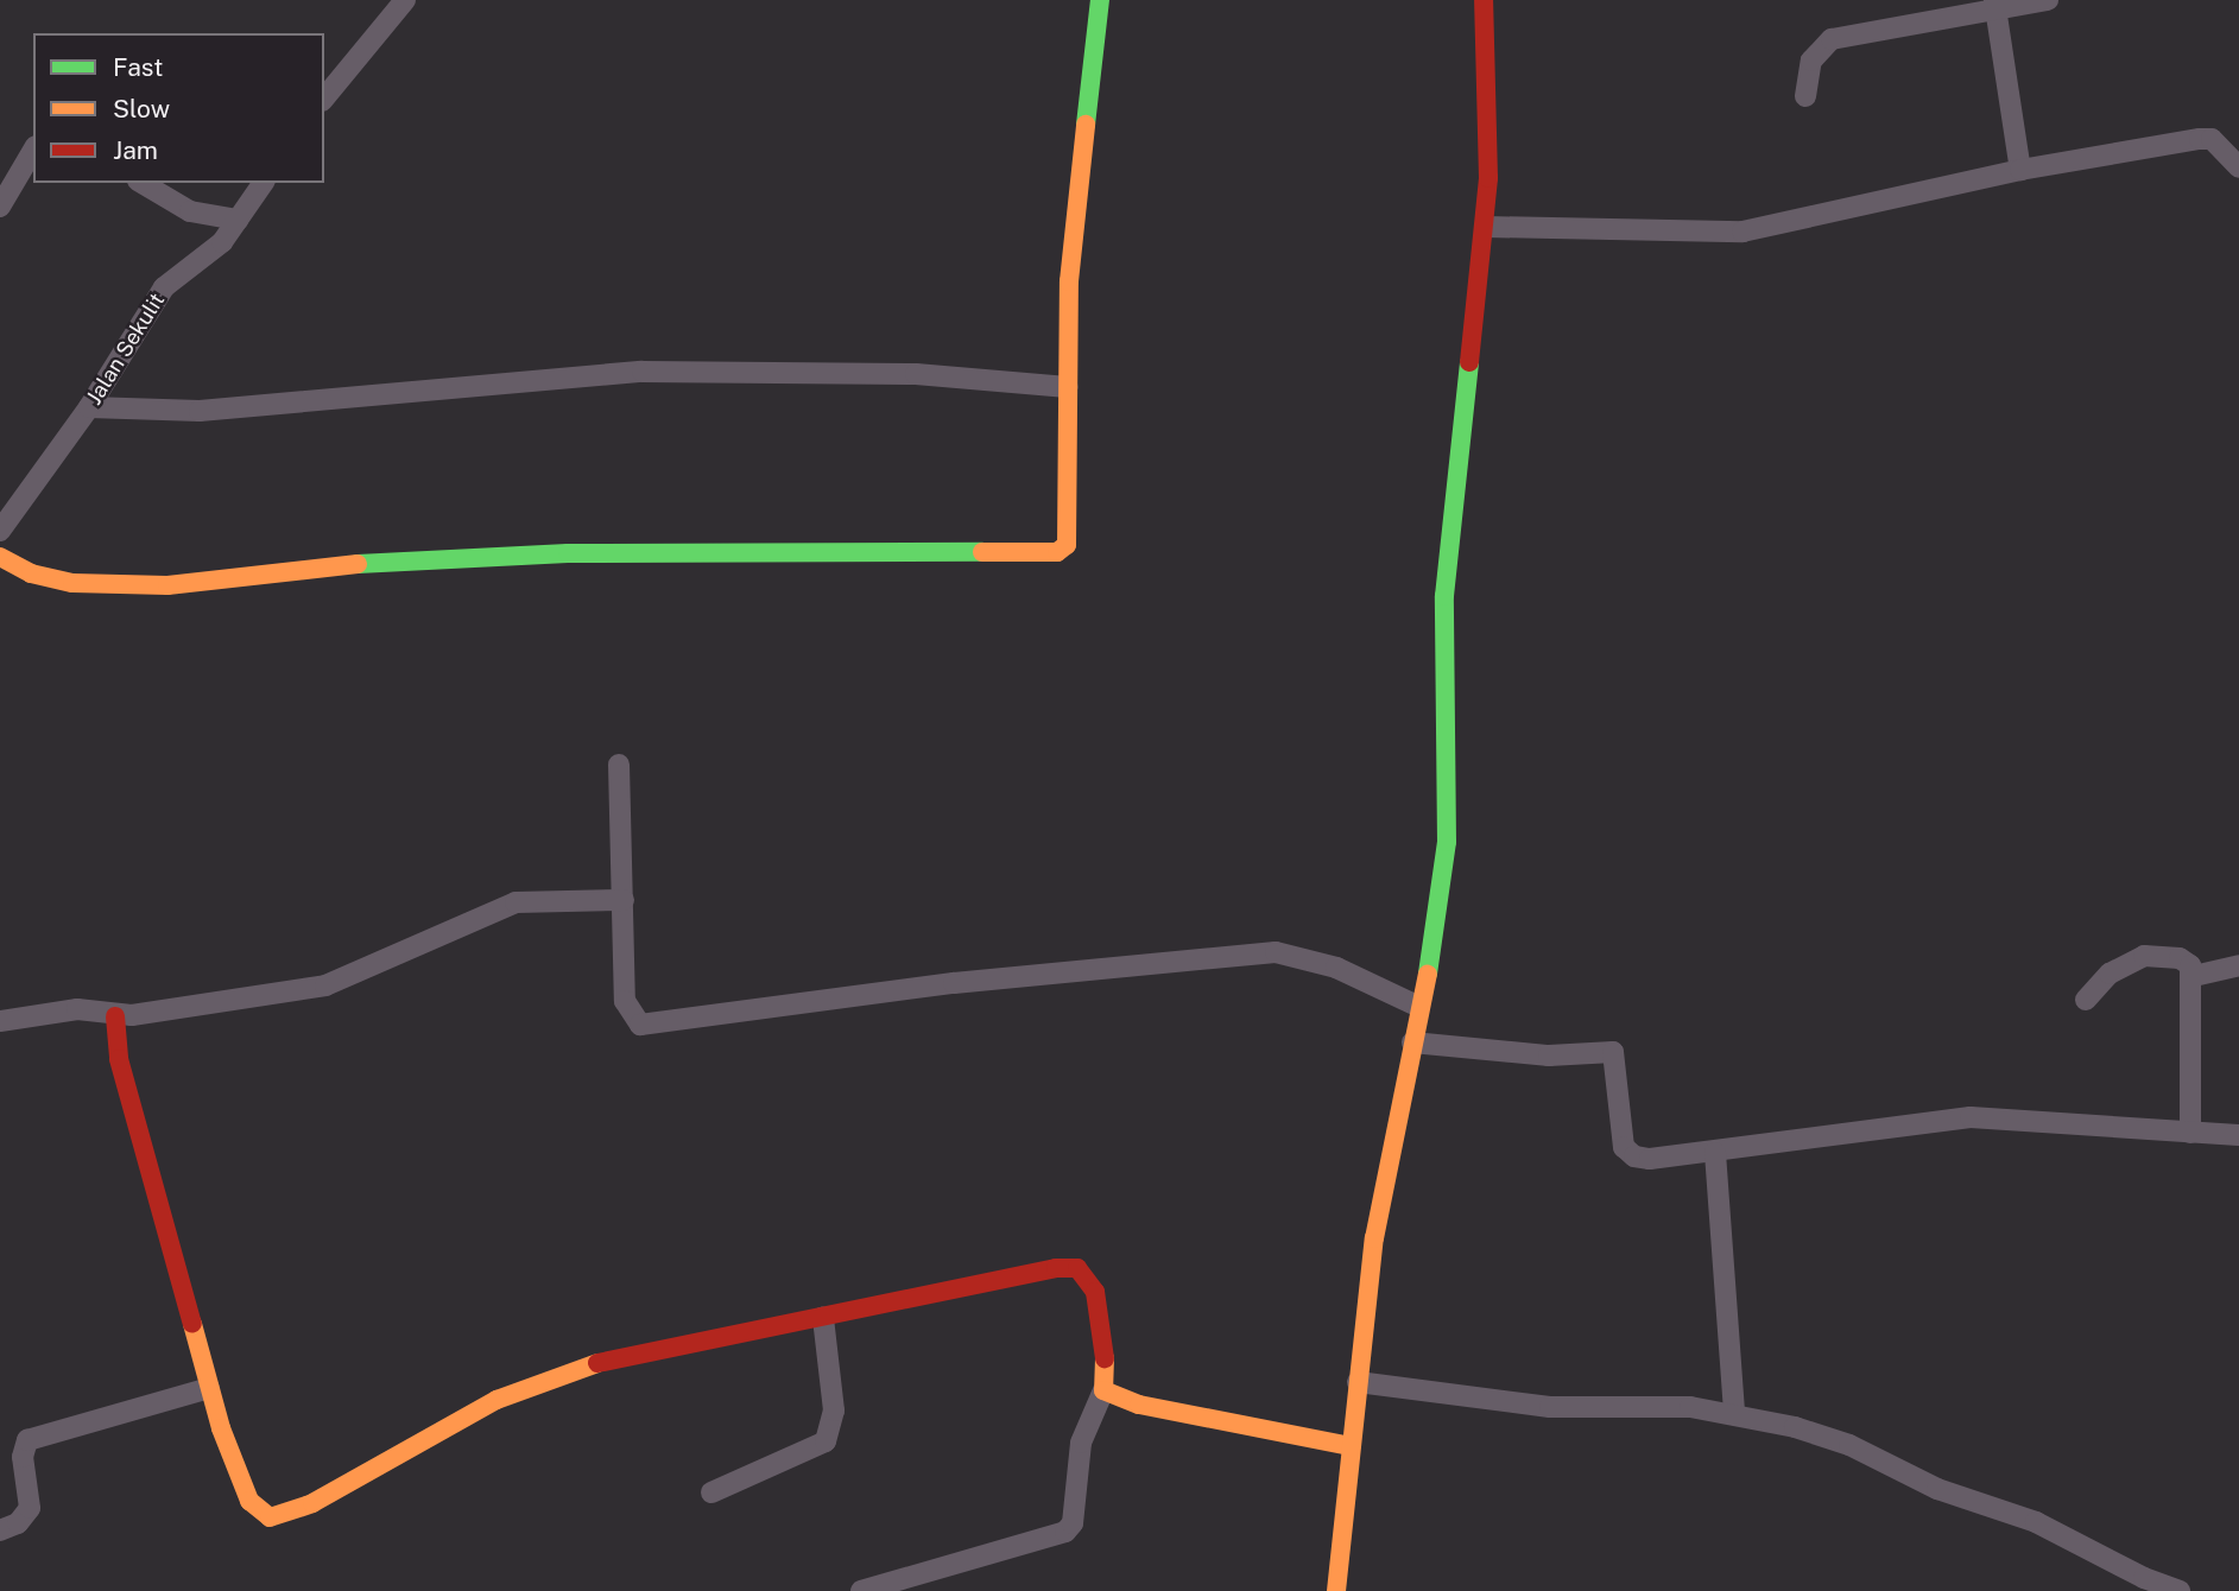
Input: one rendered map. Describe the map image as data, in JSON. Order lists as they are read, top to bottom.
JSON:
{
  "streets": {
    "street": ["Jalan Sekulit"]
  },
  "legend": ["Fast", "Slow", "Jam"]
}
